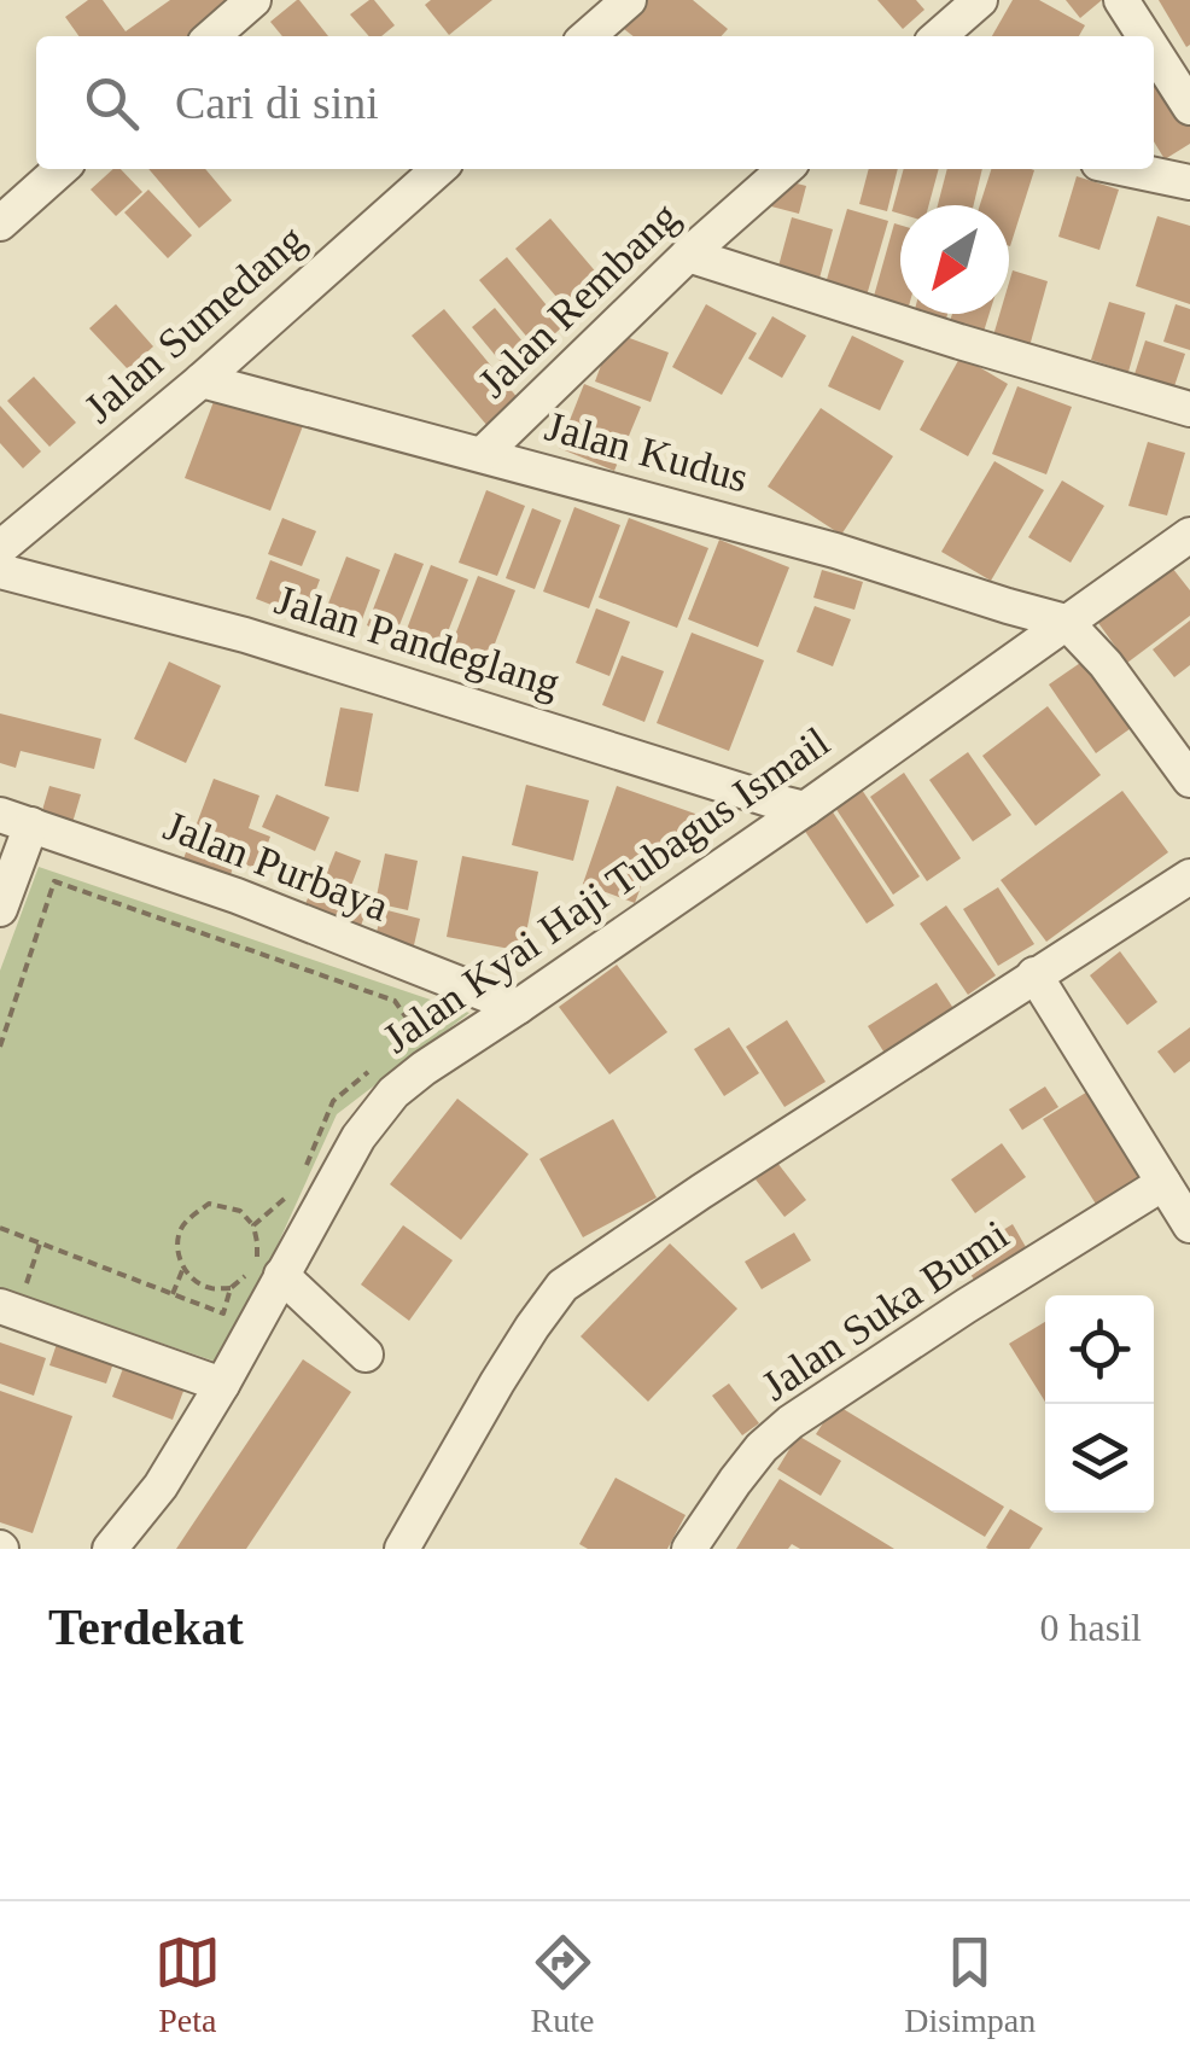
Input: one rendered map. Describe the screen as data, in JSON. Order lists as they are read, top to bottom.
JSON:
{
  "streets": {
    "street": [
      "Jalan Rembang",
      "Jalan Sumedang",
      "Jalan Kudus",
      "Jalan Pandeglang",
      "Jalan Purbaya",
      "Jalan Kyai Haji Tubagus Ismail",
      "Jalan Suka Bumi"
    ]
  },
  "crossings": [
    ["Jalan Rembang", "Jalan Kudus"],
    ["Jalan Sumedang", "Jalan Kudus"],
    ["Jalan Kudus", "Jalan Kyai Haji Tubagus Ismail"],
    ["Jalan Pandeglang", "Jalan Kyai Haji Tubagus Ismail"],
    ["Jalan Purbaya", "Jalan Kyai Haji Tubagus Ismail"]
  ],
  "north": "bottom left",
  "page": {
    "search": "Cari di sini",
    "heading": ["Terdekat", "0 hasil"],
    "nav": ["Peta", "Rute", "Disimpan"]
  }
}
